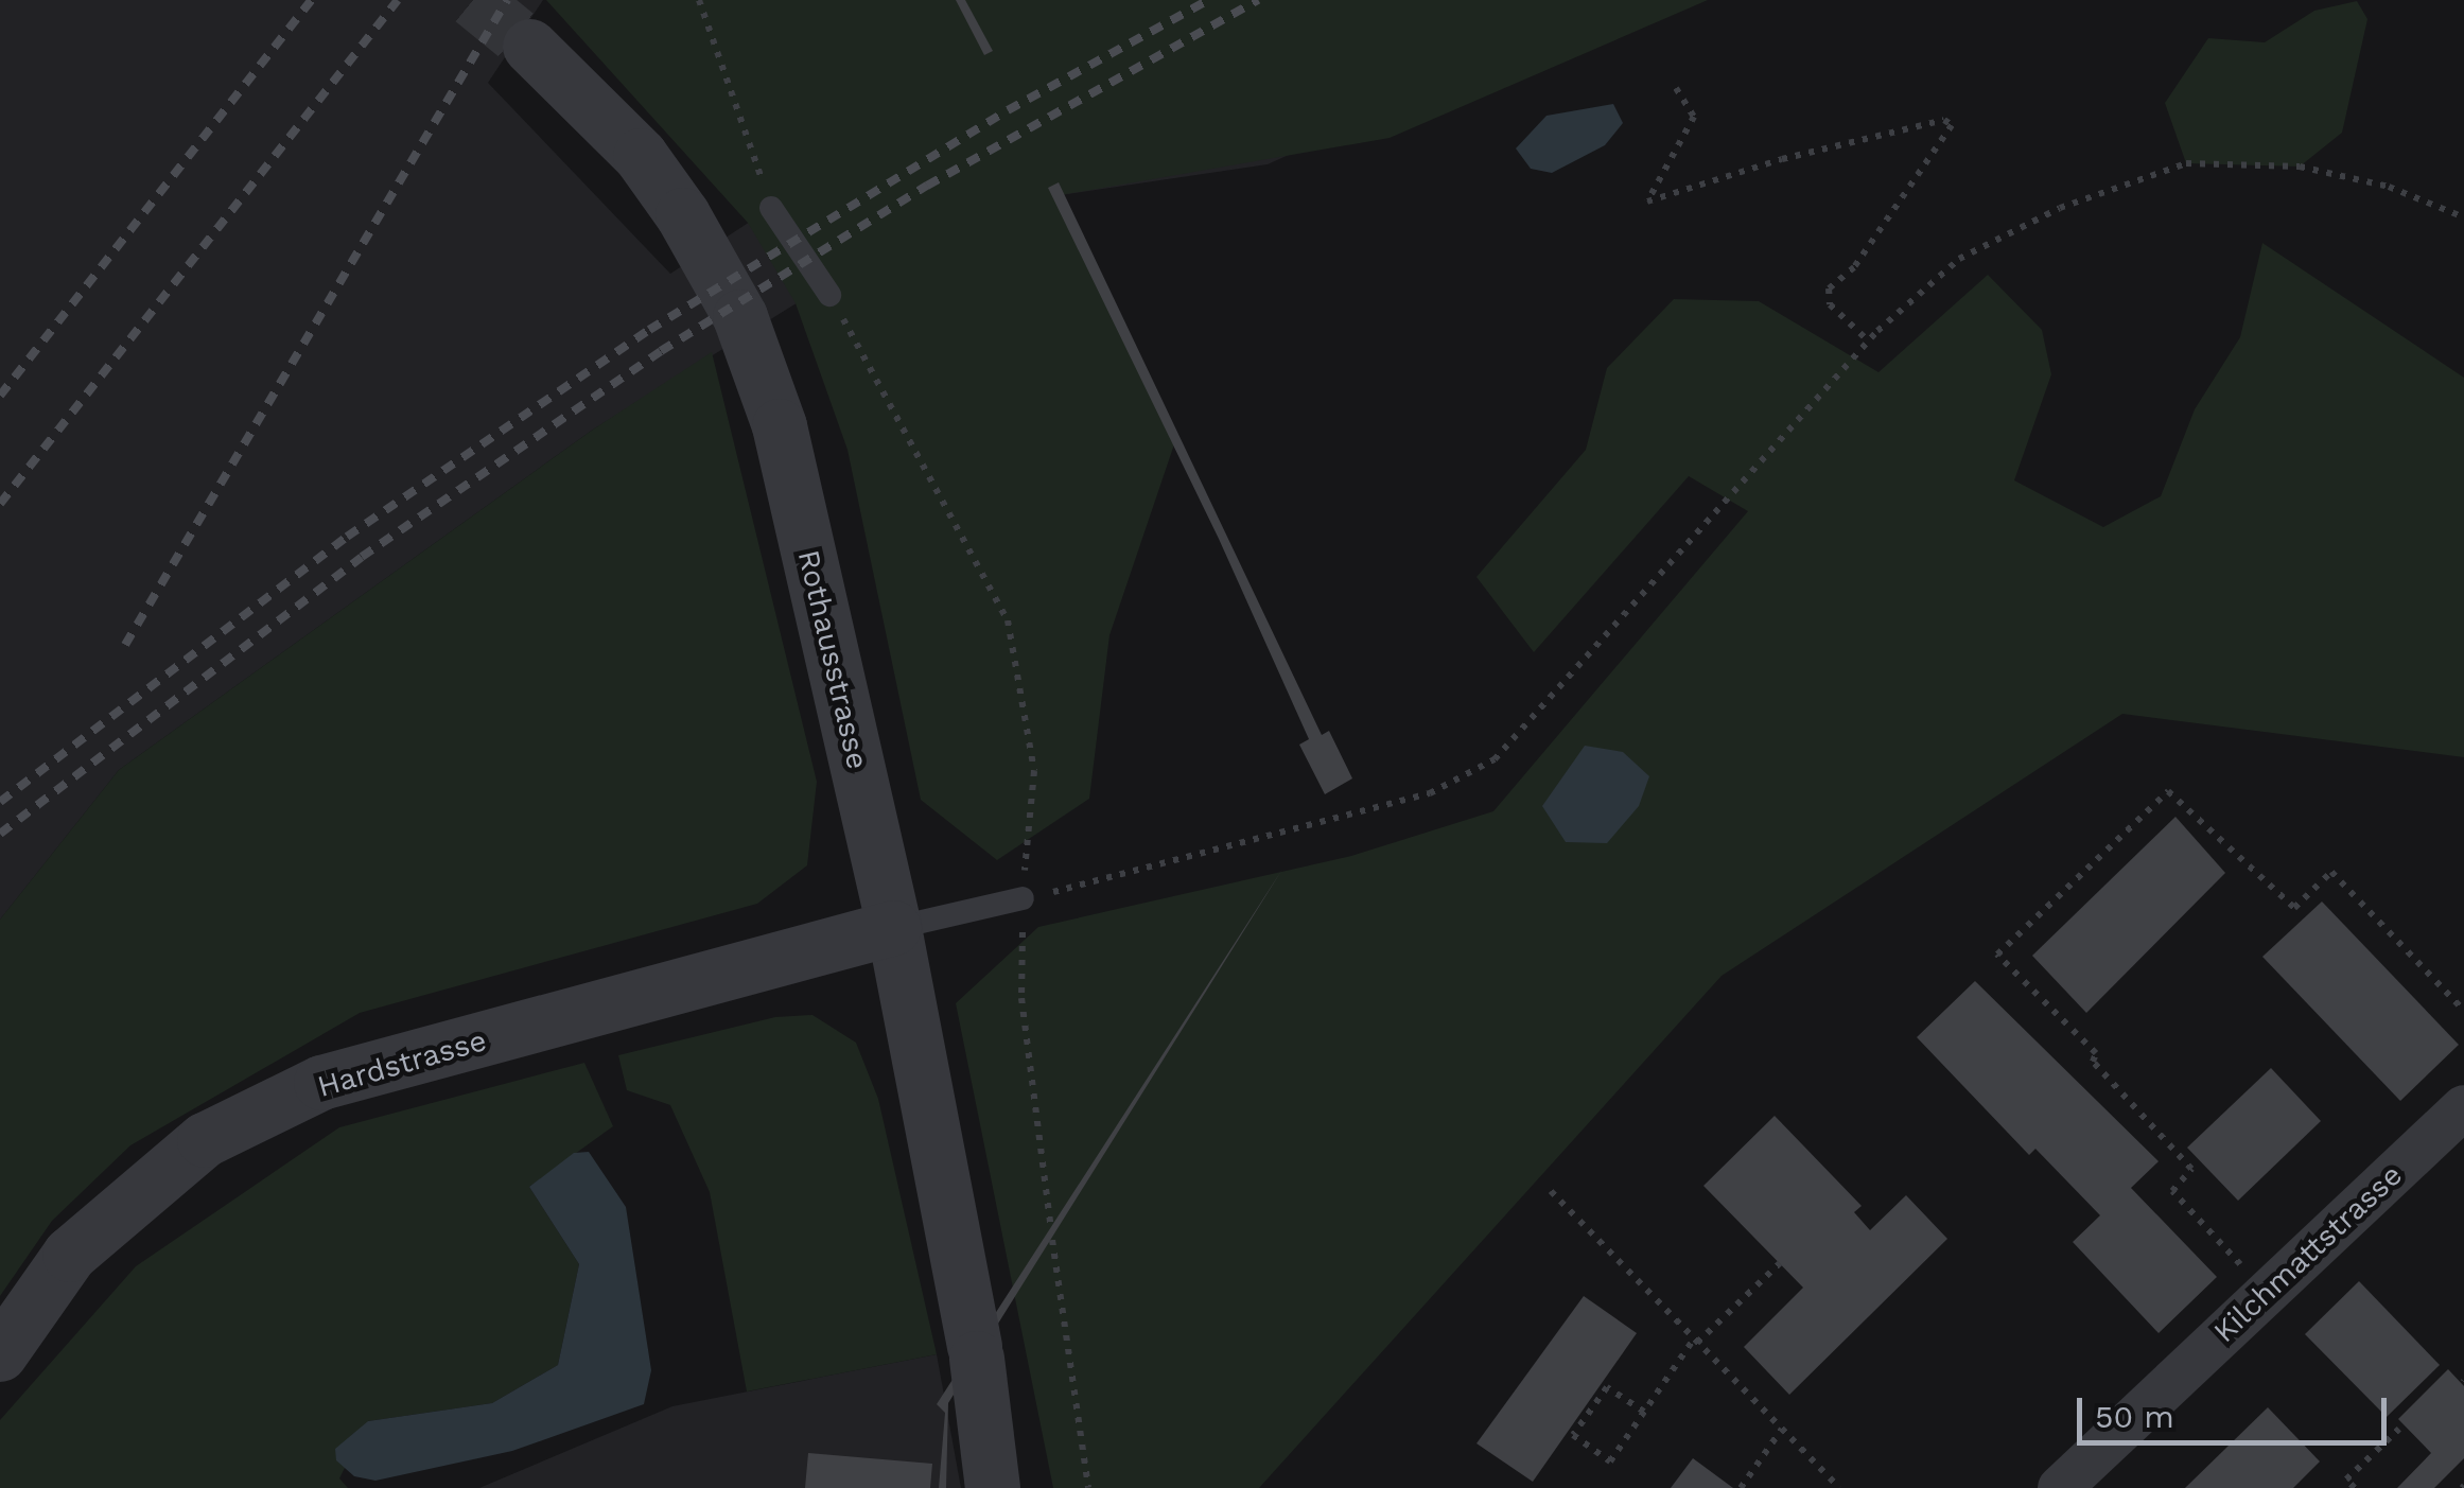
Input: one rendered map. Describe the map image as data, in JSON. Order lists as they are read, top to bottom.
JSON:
{
  "streets": {
    "street": ["Rothausstrasse", "Hardstrasse", "Kilchmattstrasse"]
  },
  "crossings": [
    ["Rothausstrasse", "Hardstrasse"]
  ],
  "scale_bar": "50 m"
}
